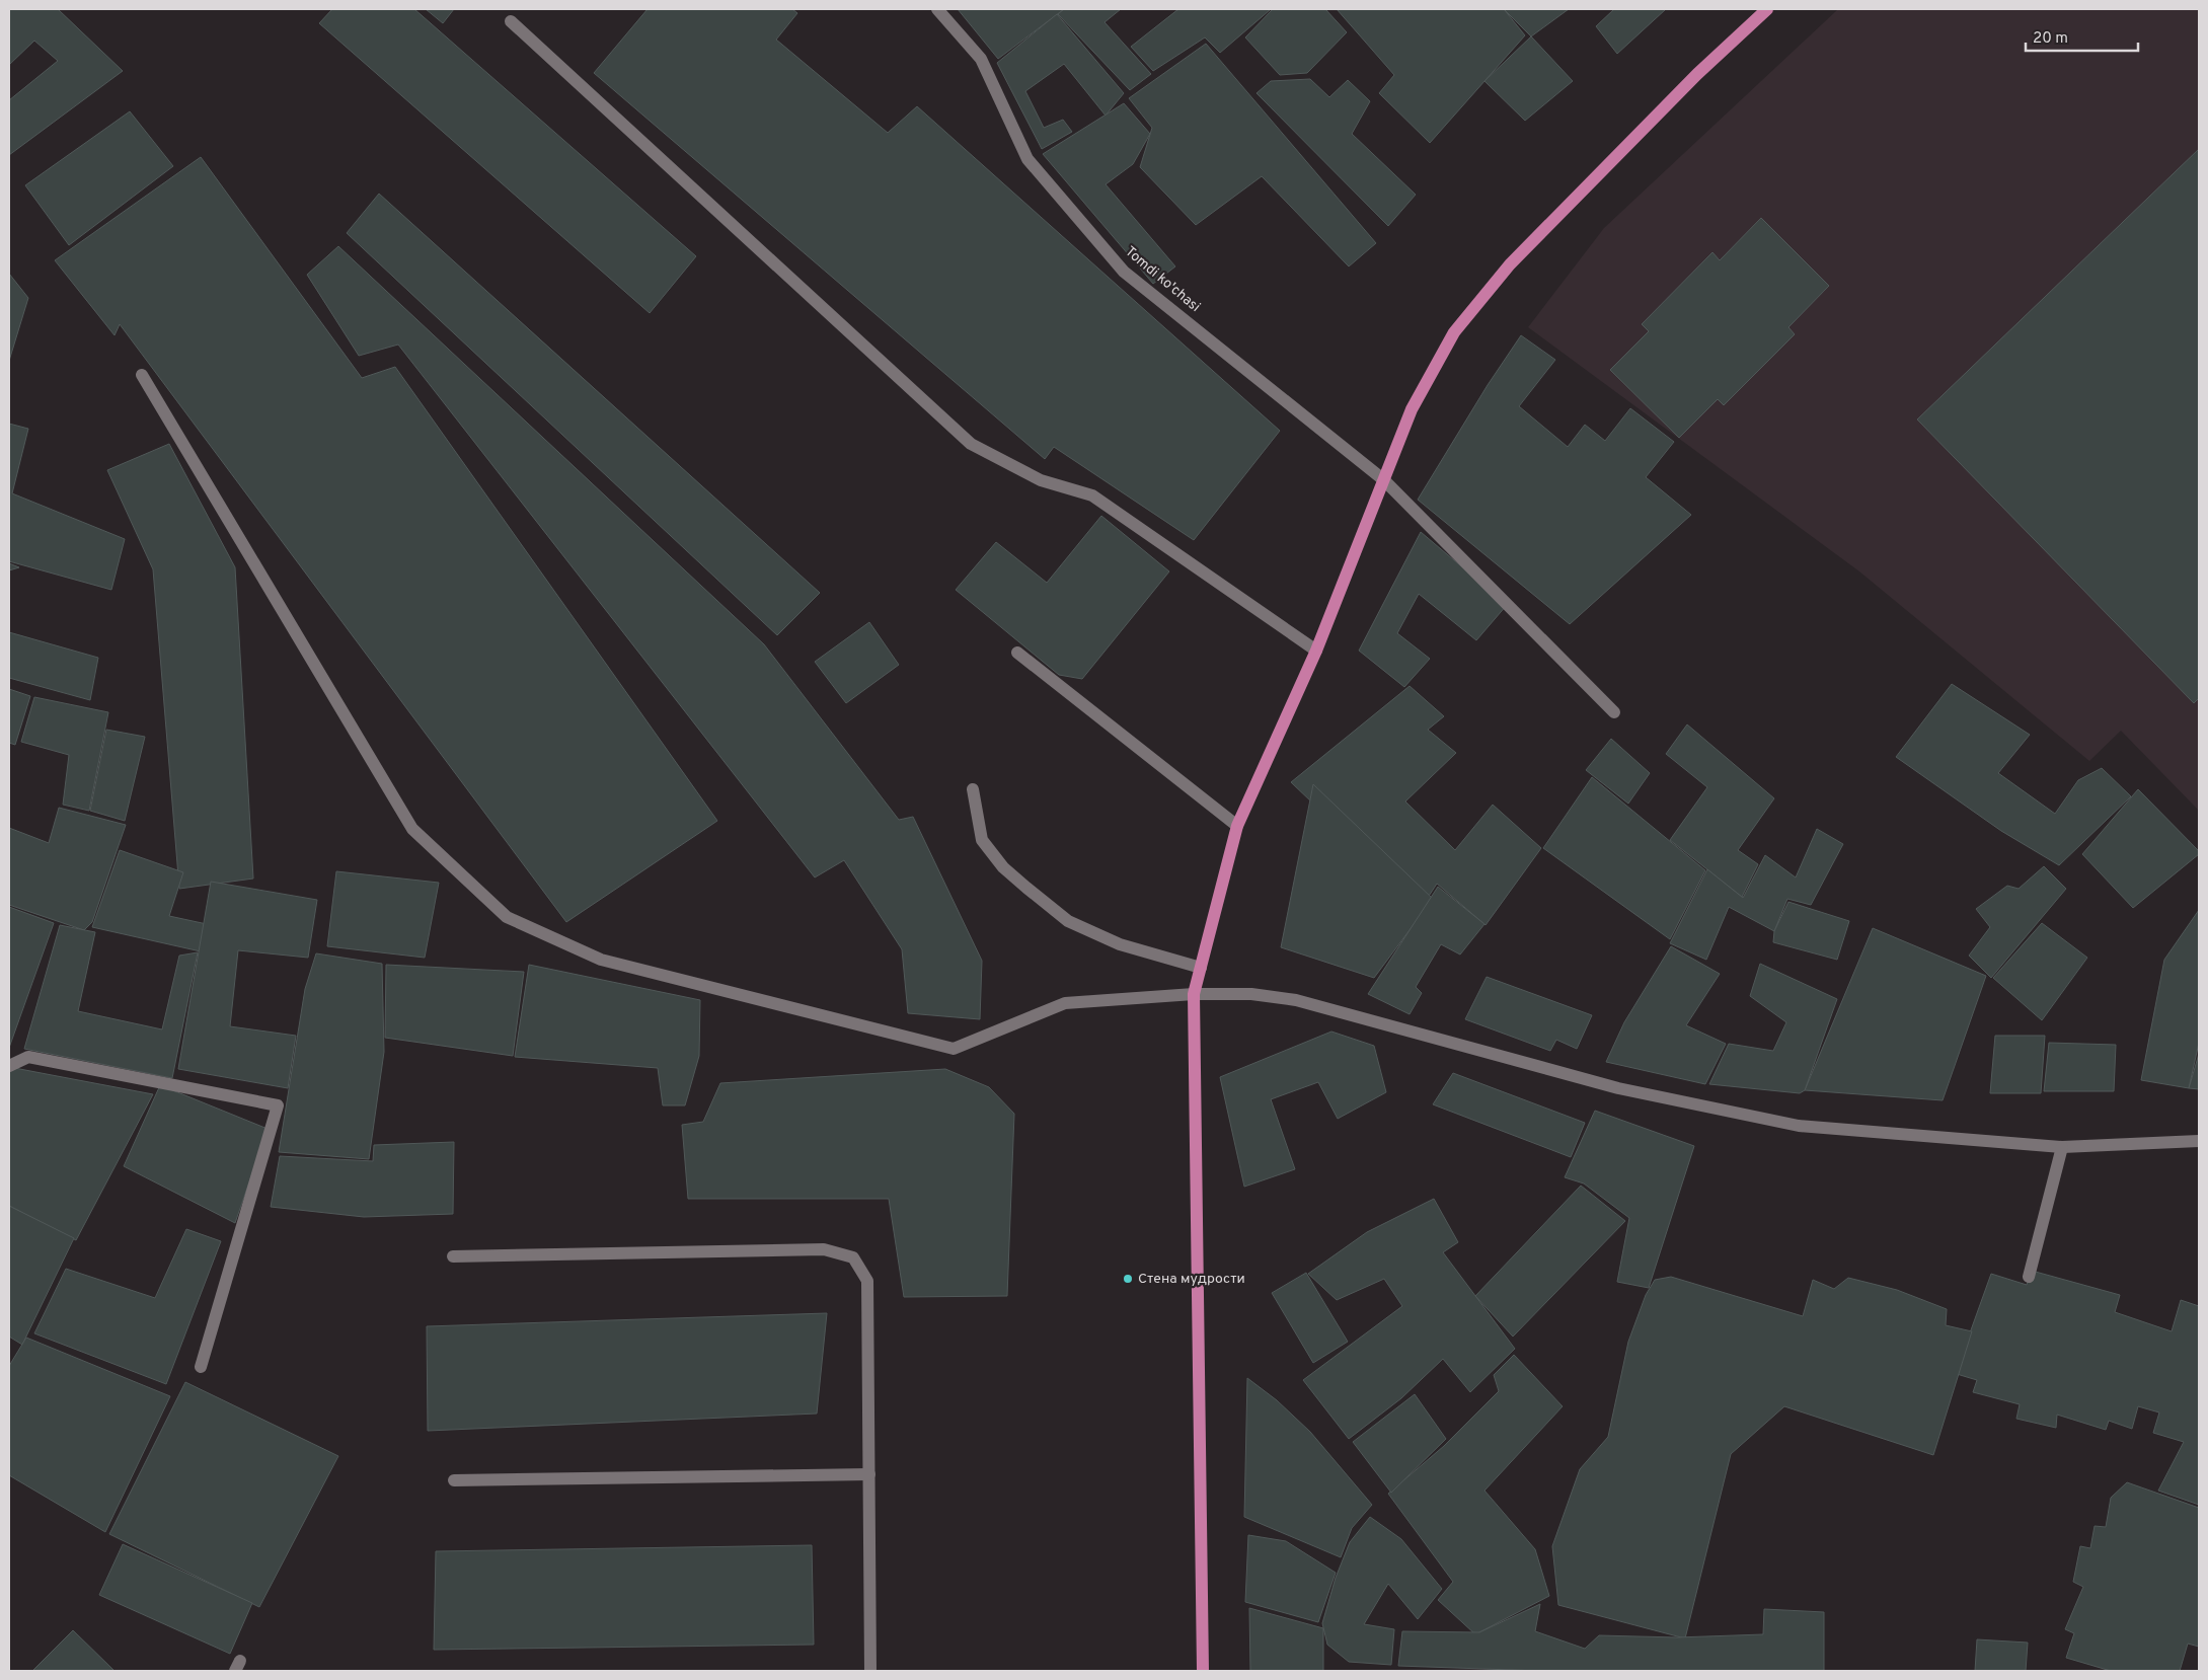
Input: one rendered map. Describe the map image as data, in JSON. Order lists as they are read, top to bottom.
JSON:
{
  "streets": {
    "street": ["Tomdi ko'chasi"]
  },
  "places": ["Стена мудрости"],
  "scale_bar": "20 m"
}
